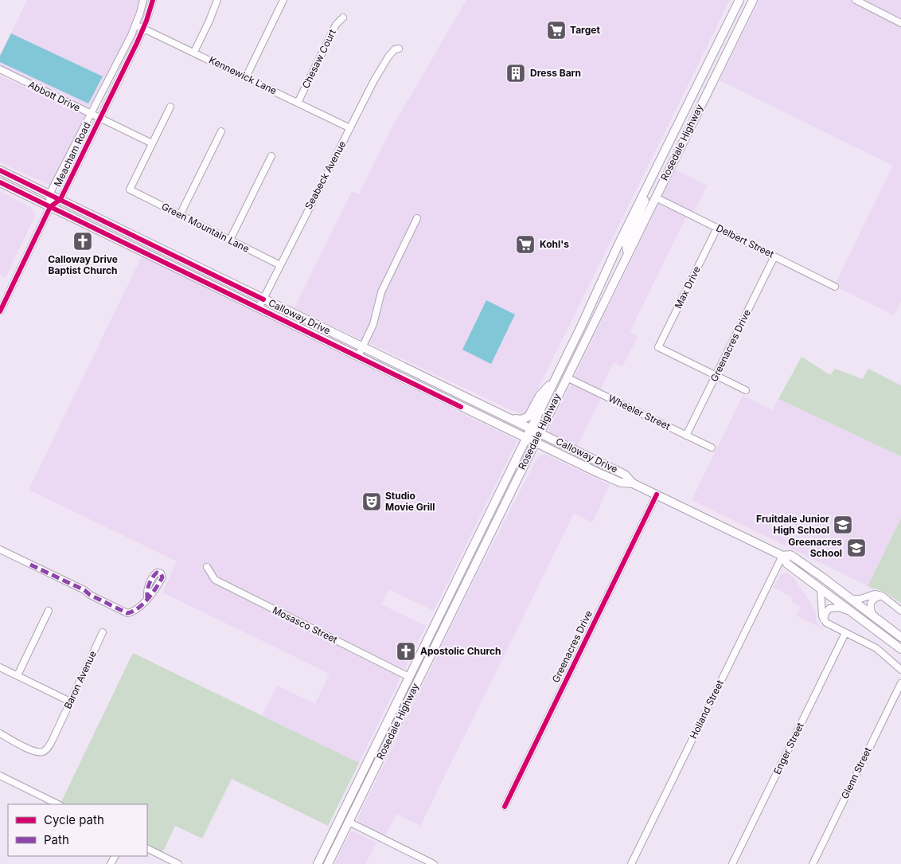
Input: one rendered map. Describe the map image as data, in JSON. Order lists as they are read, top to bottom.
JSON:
{
  "streets": {
    "main road": ["Rosedale Highway", "Calloway Drive"],
    "street": [
      "Chesaw Court",
      "Kennewick Lane",
      "Abbott Drive",
      "Meacham Road",
      "Seabeck Avenue",
      "Green Mountain Lane",
      "Delbert Street",
      "Max Drive",
      "Greenacres Drive",
      "Wheeler Street",
      "Mosasco Street",
      "Baron Avenue",
      "Holland Street",
      "Enger Street",
      "Glenn Street"
    ]
  },
  "crossings": [
    ["Chesaw Court", "Kennewick Lane"],
    ["Kennewick Lane", "Meacham Road"],
    ["Kennewick Lane", "Seabeck Avenue"],
    ["Abbott Drive", "Meacham Road"],
    ["Abbott Drive", "Green Mountain Lane"],
    ["Rosedale Highway", "Delbert Street"],
    ["Rosedale Highway", "Calloway Drive"],
    ["Rosedale Highway", "Wheeler Street"],
    ["Rosedale Highway", "Mosasco Street"],
    ["Meacham Road", "Calloway Drive"],
    ["Seabeck Avenue", "Green Mountain Lane"],
    ["Seabeck Avenue", "Calloway Drive"],
    ["Delbert Street", "Max Drive"],
    ["Delbert Street", "Greenacres Drive"],
    ["Max Drive", "Greenacres Drive"],
    ["Calloway Drive", "Greenacres Drive"],
    ["Calloway Drive", "Holland Street"],
    ["Greenacres Drive", "Wheeler Street"]
  ],
  "places": {
    "supermarket": ["Target", "Kohl's"],
    "building": ["Dress Barn"],
    "church": ["Calloway Drive Baptist Church", "Apostolic Church"],
    "theatre": ["Studio Movie Grill"],
    "school or university": ["Fruitdale Junior High School", "Greenacres School"]
  },
  "legend": ["Cycle path", "Path"]
}
